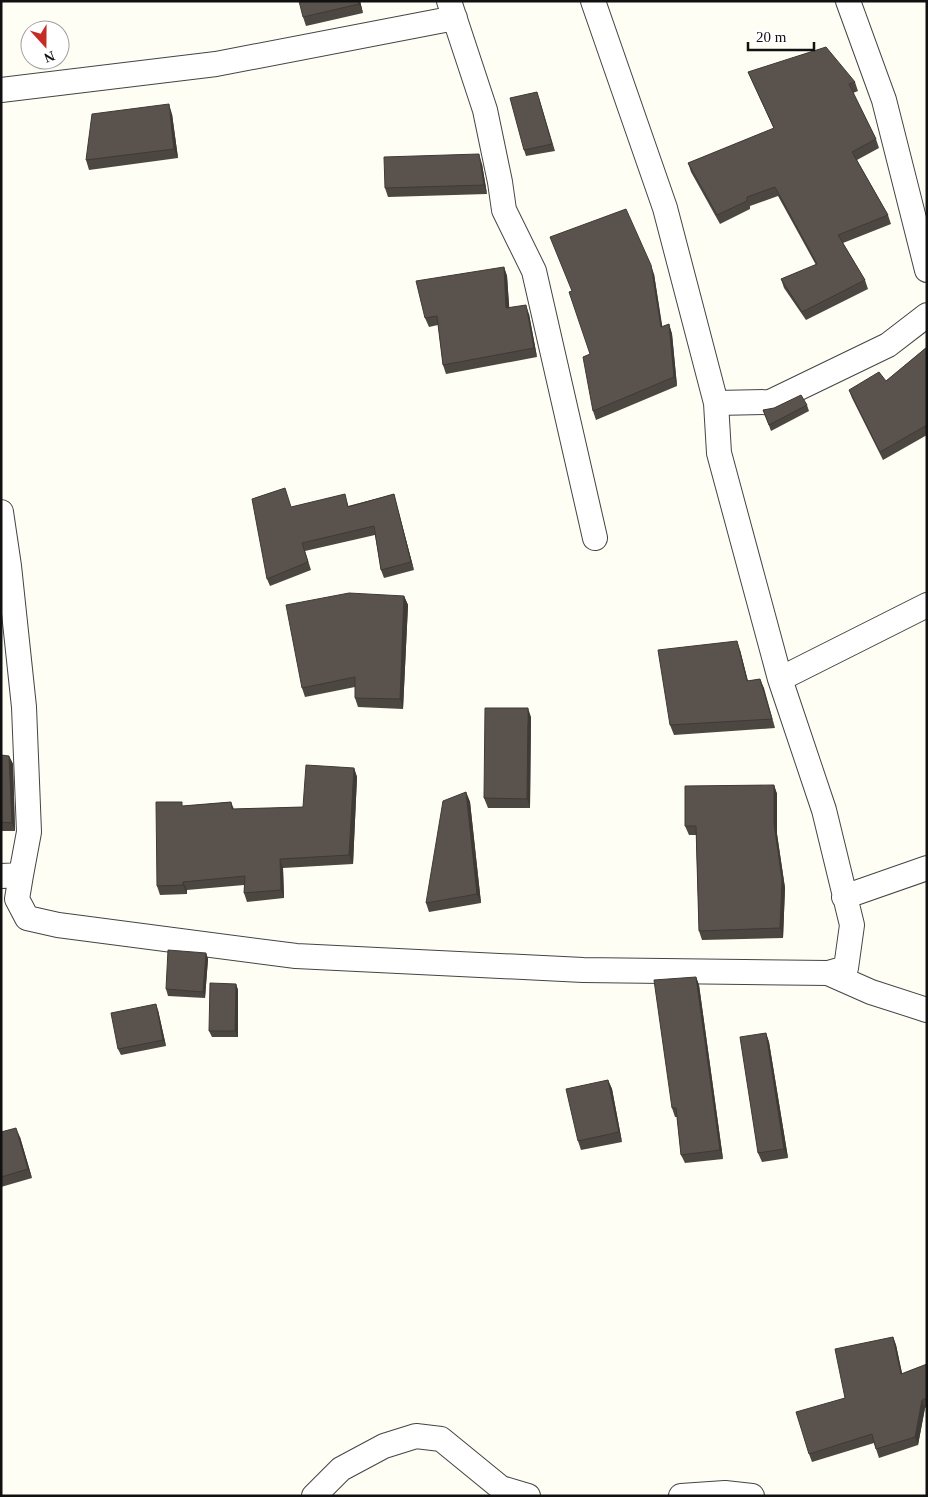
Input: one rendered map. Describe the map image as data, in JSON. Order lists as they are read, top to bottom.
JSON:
{
  "scale_bar": "20 m",
  "north": "bottom"
}
